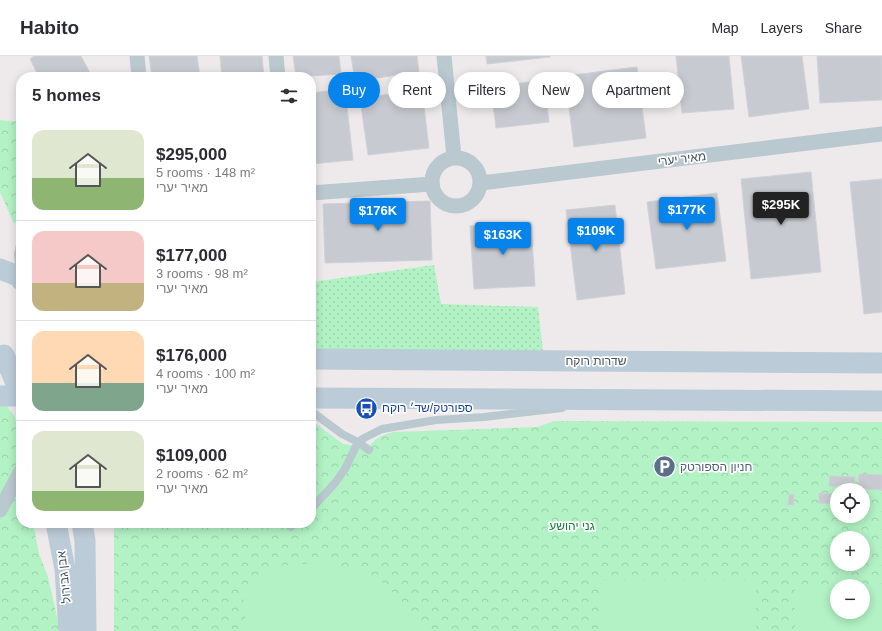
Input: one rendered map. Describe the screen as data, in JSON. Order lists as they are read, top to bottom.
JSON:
{
  "streets": {
    "main road": ["שדרות רוקח", "אבן גבירול"],
    "street": ["מאיר יערי"]
  },
  "parks": ["גני יהושע"],
  "places": {
    "bus stop": ["ספורטק/שד׳ רוקח"],
    "parking": ["חניון הספורטק"]
  },
  "page": {
    "header": "Habito",
    "nav": ["Map", "Layers", "Share"],
    "chip": [
      "Buy",
      "Rent",
      "Filters",
      "New",
      "Apartment"
    ],
    "heading": "5 homes",
    "list": [
      {
        "name": "$295,000",
        "note": "5 rooms · 148 m² · מאיר יערי"
      },
      {
        "name": "$177,000",
        "note": "3 rooms · 98 m² · מאיר יערי"
      },
      {
        "name": "$176,000",
        "note": "4 rooms · 100 m² · מאיר יערי"
      },
      {
        "name": "$109,000",
        "note": "2 rooms · 62 m² · מאיר יערי"
      }
    ],
    "price": [
      "$295K",
      "$177K",
      "$176K",
      "$109K",
      "$163K"
    ],
    "map_buttons": ["+", "−"]
  }
}
